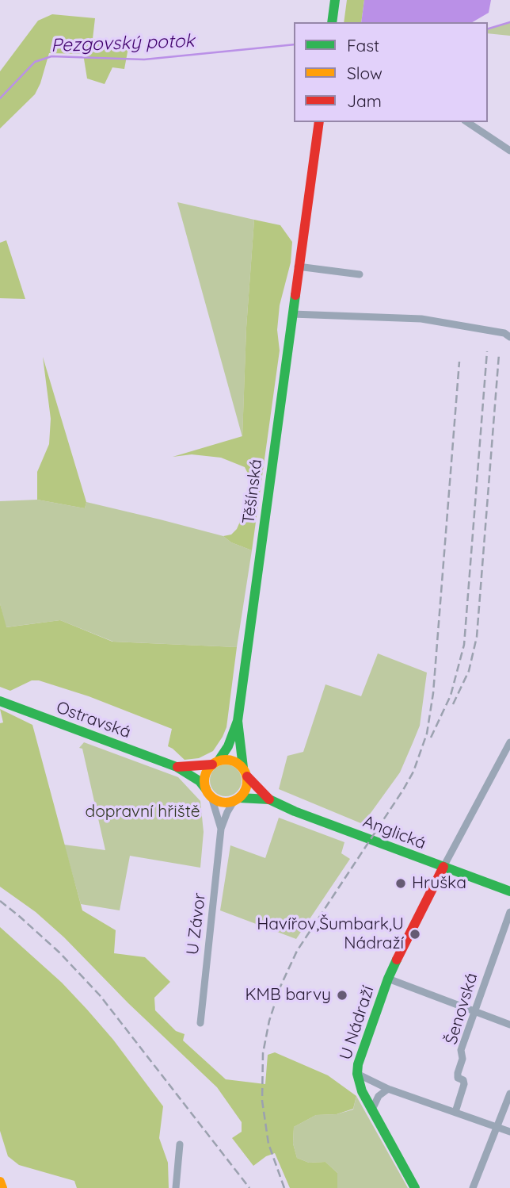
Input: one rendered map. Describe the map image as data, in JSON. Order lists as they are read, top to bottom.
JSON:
{
  "streets": {
    "main road": [
      "Těšínská",
      "Ostravská",
      "Anglická",
      "U Nádraží"
    ],
    "street": ["U Závor", "Šenovská"]
  },
  "crossings": [
    ["Těšínská", "Ostravská"],
    ["Těšínská", "Anglická"],
    ["Těšínská", "U Závor"],
    ["Ostravská", "Anglická"],
    ["Ostravská", "U Závor"],
    ["Anglická", "U Závor"],
    ["Anglická", "U Nádraží"]
  ],
  "water": ["Pezgovský potok"],
  "parks": ["dopravní hřiště"],
  "places": ["Hruška", "Havířov,Šumbark,U Nádraží", "KMB barvy"],
  "legend": ["Fast", "Slow", "Jam"]
}
